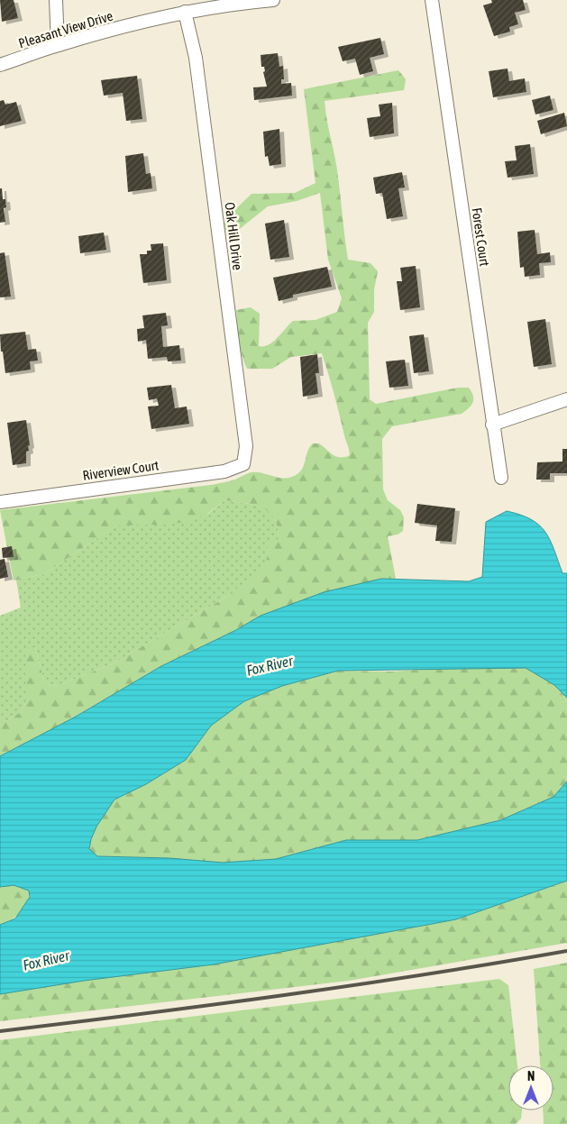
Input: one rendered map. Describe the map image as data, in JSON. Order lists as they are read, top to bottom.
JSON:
{
  "streets": {
    "street": [
      "Pleasant View Drive",
      "Oak Hill Drive",
      "Forest Court",
      "Riverview Court"
    ]
  },
  "crossings": [
    ["Pleasant View Drive", "Oak Hill Drive"],
    ["Oak Hill Drive", "Riverview Court"]
  ],
  "water": ["Fox River"],
  "north": "top"
}
